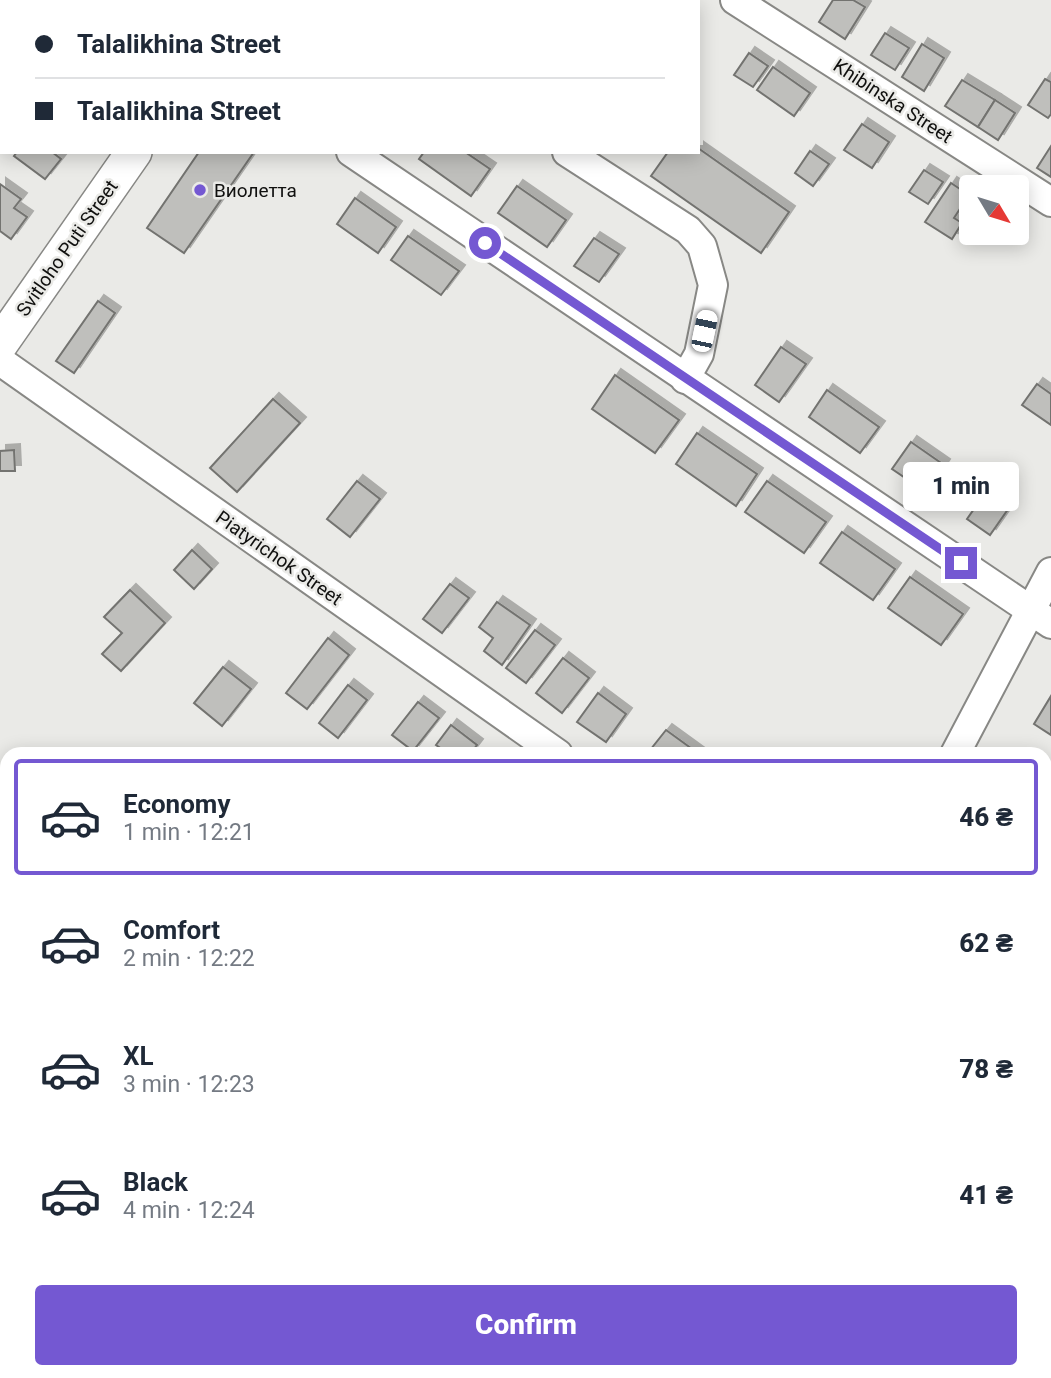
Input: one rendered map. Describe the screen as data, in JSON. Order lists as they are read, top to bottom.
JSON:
{
  "streets": {
    "main road": ["Svitloho Puti Street"],
    "street": ["Khibinska Street", "Piatyrichok Street"]
  },
  "places": ["Виолетта"],
  "north": "bottom right",
  "page": {
    "banner": ["Talalikhina Street", "Talalikhina Street"],
    "bubble": "1 min",
    "list": [
      {
        "name": "Economy",
        "note": "1 min · 12:21",
        "value": "46 ₴"
      },
      {
        "name": "Comfort",
        "note": "2 min · 12:22",
        "value": "62 ₴"
      },
      {
        "name": "XL",
        "note": "3 min · 12:23",
        "value": "78 ₴"
      },
      {
        "name": "Black",
        "note": "4 min · 12:24",
        "value": "41 ₴"
      }
    ],
    "buttons": "Confirm"
  }
}
